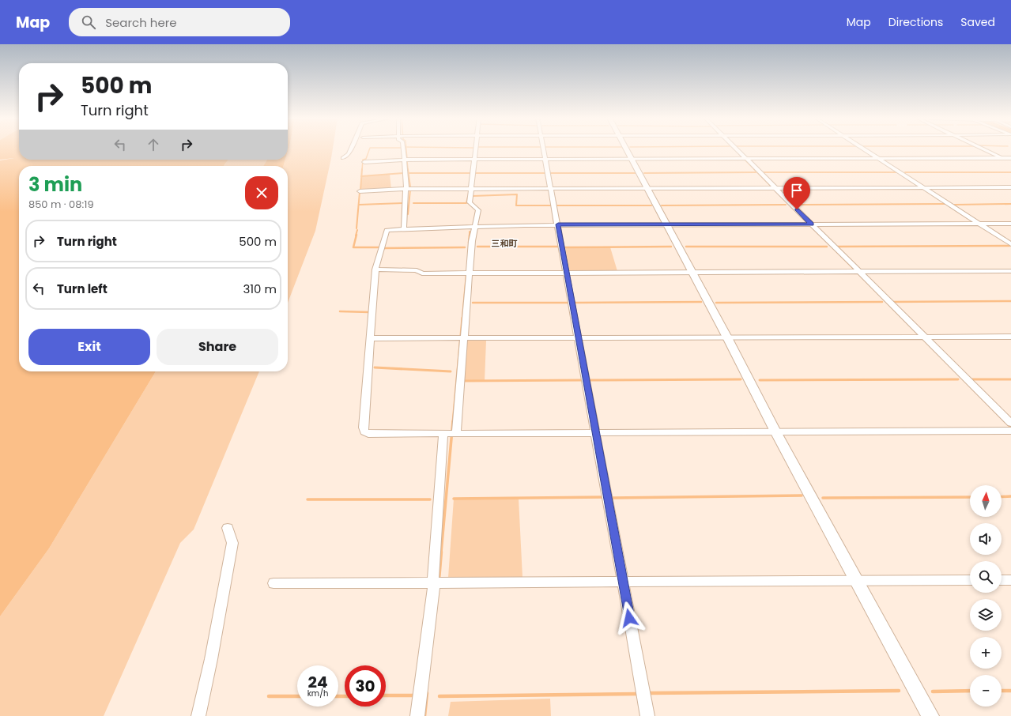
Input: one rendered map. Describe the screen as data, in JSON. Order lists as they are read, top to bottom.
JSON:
{
  "districts": ["三和町"],
  "north": "top",
  "page": {
    "header": "Map",
    "search": "Search here",
    "nav": ["Map", "Directions", "Saved"],
    "turn": ["500 m", "Turn right"],
    "heading": ["3 min", "850 m · 08:19"],
    "list": [
      {
        "name": "Turn right",
        "value": "500 m"
      },
      {
        "name": "Turn left",
        "value": "310 m"
      }
    ],
    "buttons": ["Exit", "Share"],
    "map_buttons": ["+", "−"],
    "speed": "24 km/h",
    "limit": "30"
  }
}
